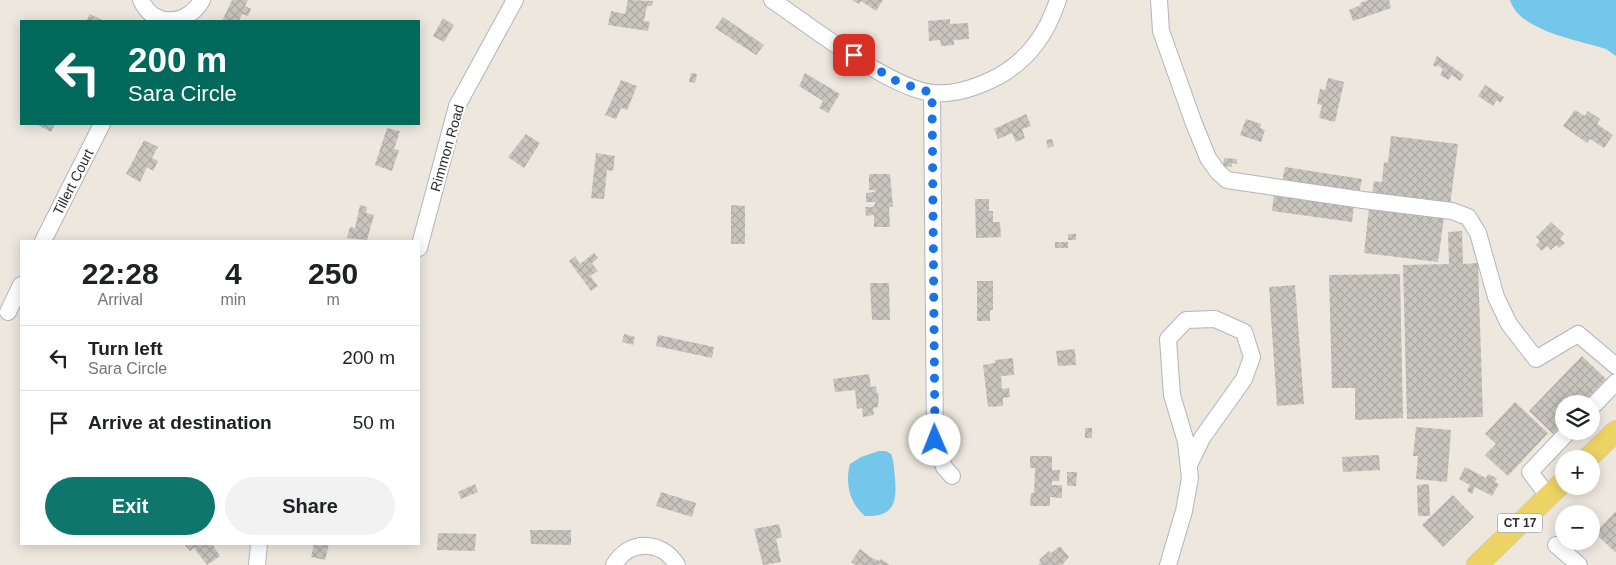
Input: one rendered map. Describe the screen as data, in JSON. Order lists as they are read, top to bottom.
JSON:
{
  "streets": {
    "main road": ["CT 17"],
    "street": ["Rimmon Road", "Tillert Court"]
  },
  "page": {
    "turn": ["200 m", "Sara Circle"],
    "eta": [
      "22:28",
      "Arrival",
      "4",
      "min",
      "250",
      "m"
    ],
    "list": [
      {
        "name": "Turn left",
        "note": "Sara Circle",
        "value": "200 m"
      },
      {
        "name": "Arrive at destination",
        "value": "50 m"
      }
    ],
    "map_buttons": ["+", "−"],
    "buttons": ["Exit", "Share"]
  }
}
